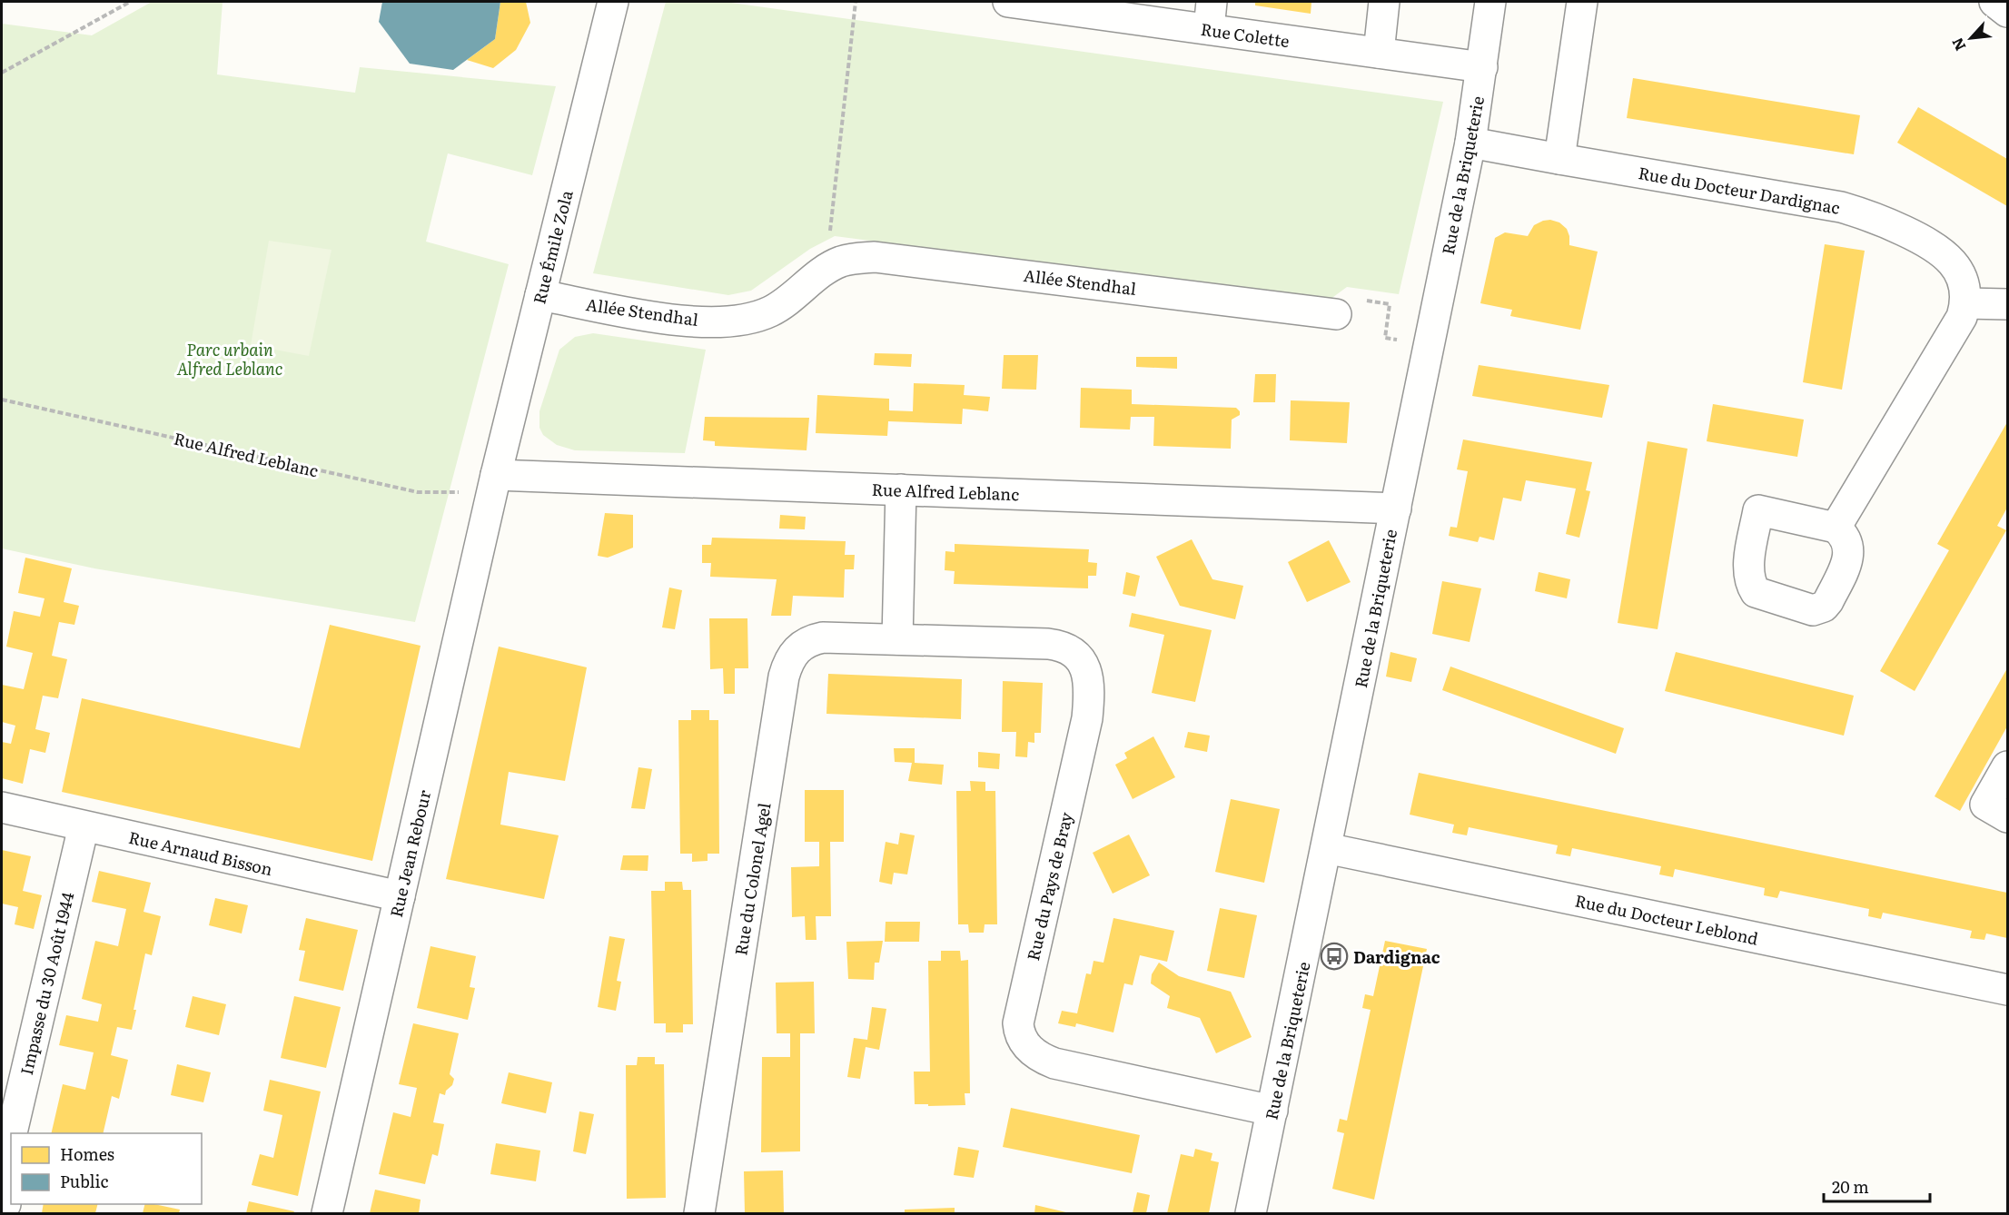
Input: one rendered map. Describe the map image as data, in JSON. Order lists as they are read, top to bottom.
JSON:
{
  "streets": {
    "street": [
      "Rue Colette",
      "Rue de la Briqueterie",
      "Rue du Docteur Dardignac",
      "Rue Émile Zola",
      "Allée Stendhal",
      "Rue Alfred Leblanc",
      "Rue Arnaud Bisson",
      "Rue Jean Rebour",
      "Rue du Colonel Agel",
      "Rue du Pays de Bray",
      "Rue du Docteur Leblond",
      "Impasse du 30 Août 1944"
    ]
  },
  "crossings": [
    ["Rue Colette", "Rue de la Briqueterie"],
    ["Rue de la Briqueterie", "Rue du Docteur Dardignac"],
    ["Rue de la Briqueterie", "Rue Alfred Leblanc"],
    ["Rue de la Briqueterie", "Rue du Pays de Bray"],
    ["Rue de la Briqueterie", "Rue du Docteur Leblond"],
    ["Rue Émile Zola", "Allée Stendhal"],
    ["Rue Émile Zola", "Rue Alfred Leblanc"],
    ["Rue Émile Zola", "Rue Jean Rebour"],
    ["Rue Alfred Leblanc", "Rue Jean Rebour"],
    ["Rue Arnaud Bisson", "Rue Jean Rebour"],
    ["Rue Arnaud Bisson", "Impasse du 30 Août 1944"],
    ["Rue du Colonel Agel", "Rue du Pays de Bray"]
  ],
  "parks": ["Parc urbain Alfred Leblanc"],
  "places": {
    "bus stop": ["Dardignac"]
  },
  "legend": ["Homes", "Public"],
  "scale_bar": "20 m",
  "north": "bottom left"
}
